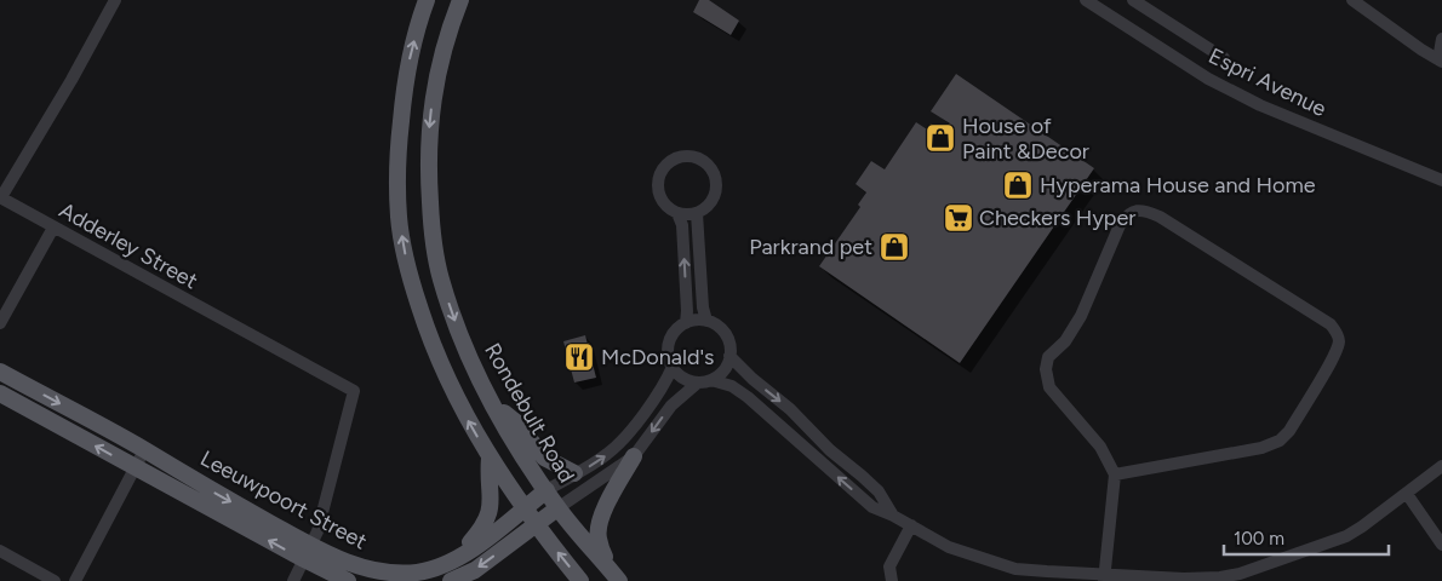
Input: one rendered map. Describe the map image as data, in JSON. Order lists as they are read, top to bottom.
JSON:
{
  "streets": {
    "main road": ["Rondebult Road", "Leeuwpoort Street"],
    "street": ["Espri Avenue", "Adderley Street"]
  },
  "crossings": [
    ["Adderley Street", "Leeuwpoort Street"],
    ["Rondebult Road", "Leeuwpoort Street"]
  ],
  "places": {
    "shop": ["House of Paint &Decor", "Hyperama House and Home", "Parkrand pet"],
    "supermarket": ["Checkers Hyper"],
    "restaurant": ["McDonald's"]
  },
  "scale_bar": "100 m"
}
